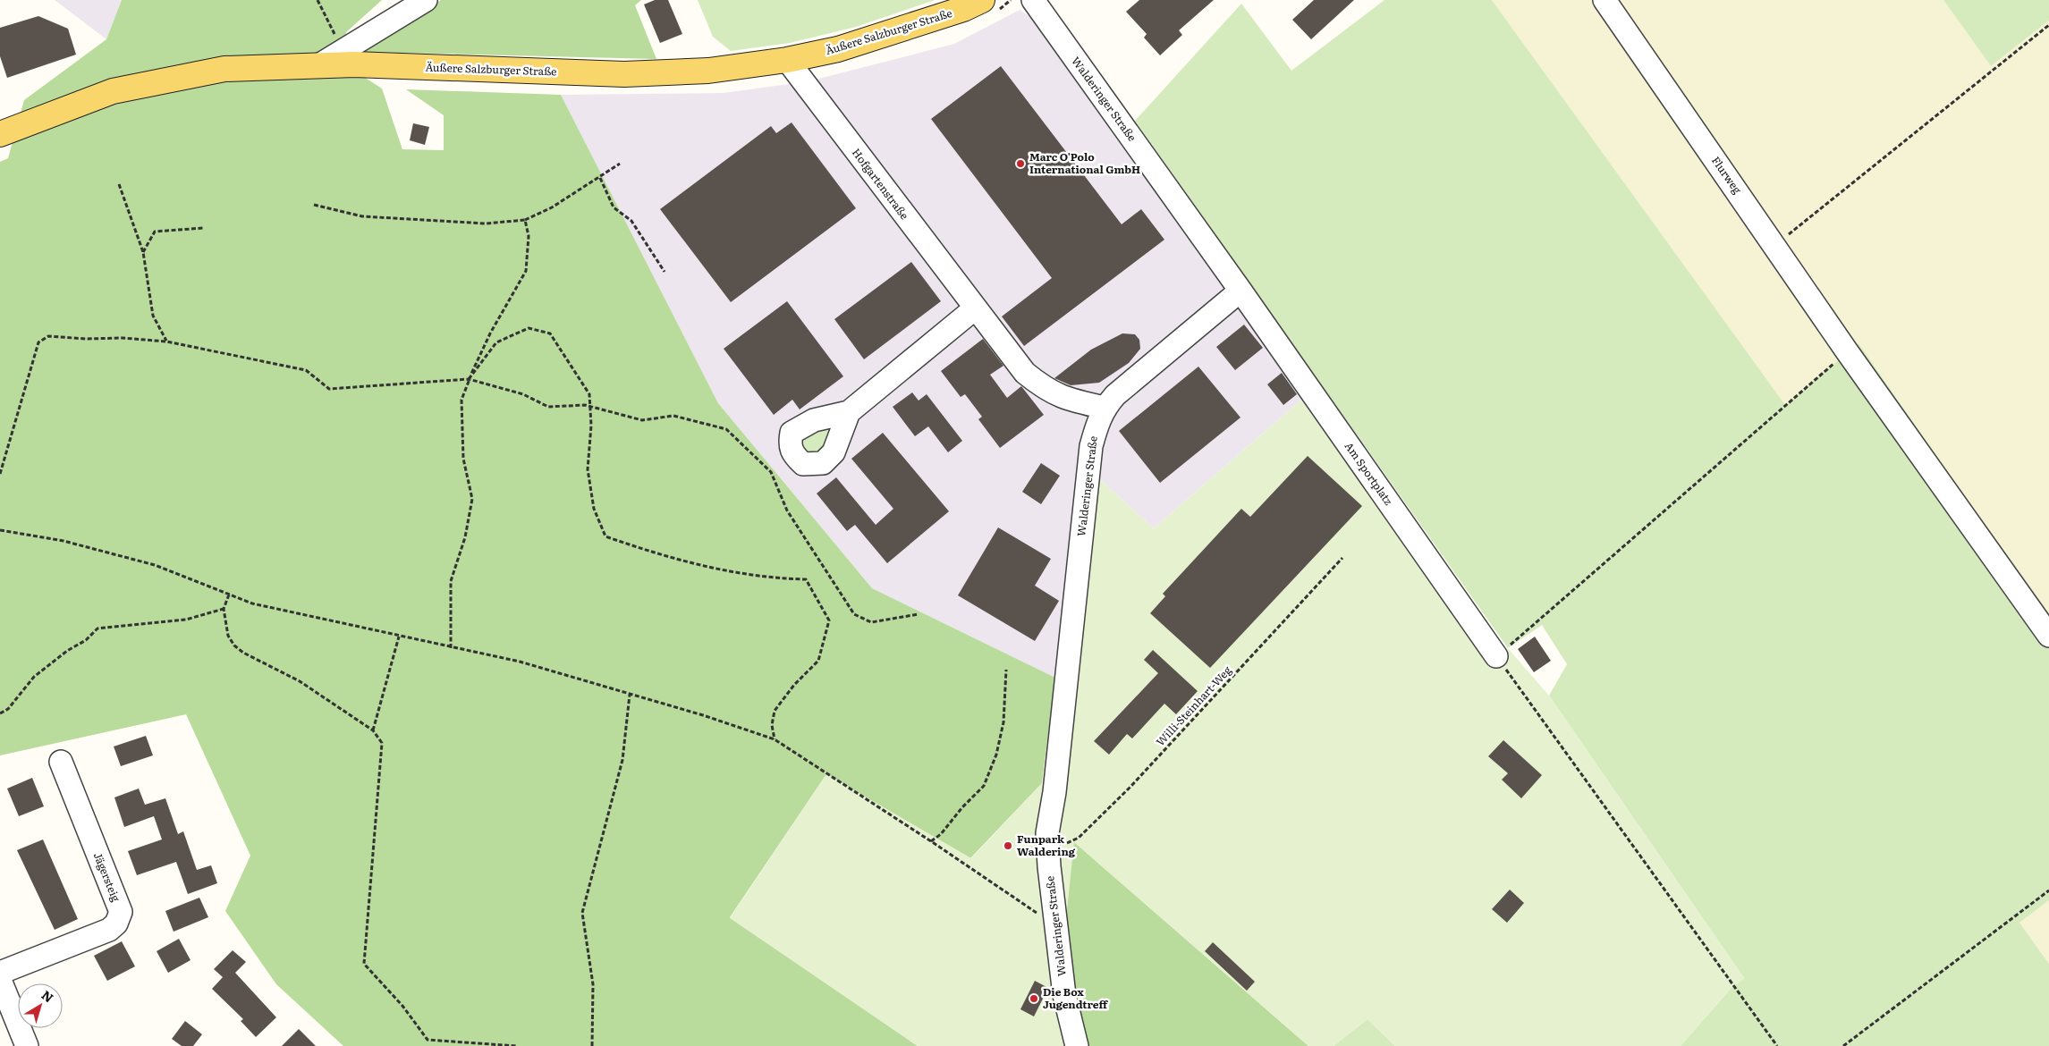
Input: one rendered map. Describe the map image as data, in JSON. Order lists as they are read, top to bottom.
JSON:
{
  "streets": {
    "main road": ["Äußere Salzburger Straße"],
    "street": [
      "Walderinger Straße",
      "Flurweg",
      "Hofgartenstraße",
      "Am Sportplatz",
      "Jägersteig"
    ],
    "path": ["Willi-Steinhart-Weg"]
  },
  "crossings": [
    ["Äußere Salzburger Straße", "Hofgartenstraße"],
    ["Walderinger Straße", "Hofgartenstraße"],
    ["Walderinger Straße", "Am Sportplatz"],
    ["Walderinger Straße", "Willi-Steinhart-Weg"]
  ],
  "places": ["Marc O'Polo International GmbH", "Funpark Waldering", "Die Box Jugendtreff"],
  "north": "top right"
}
